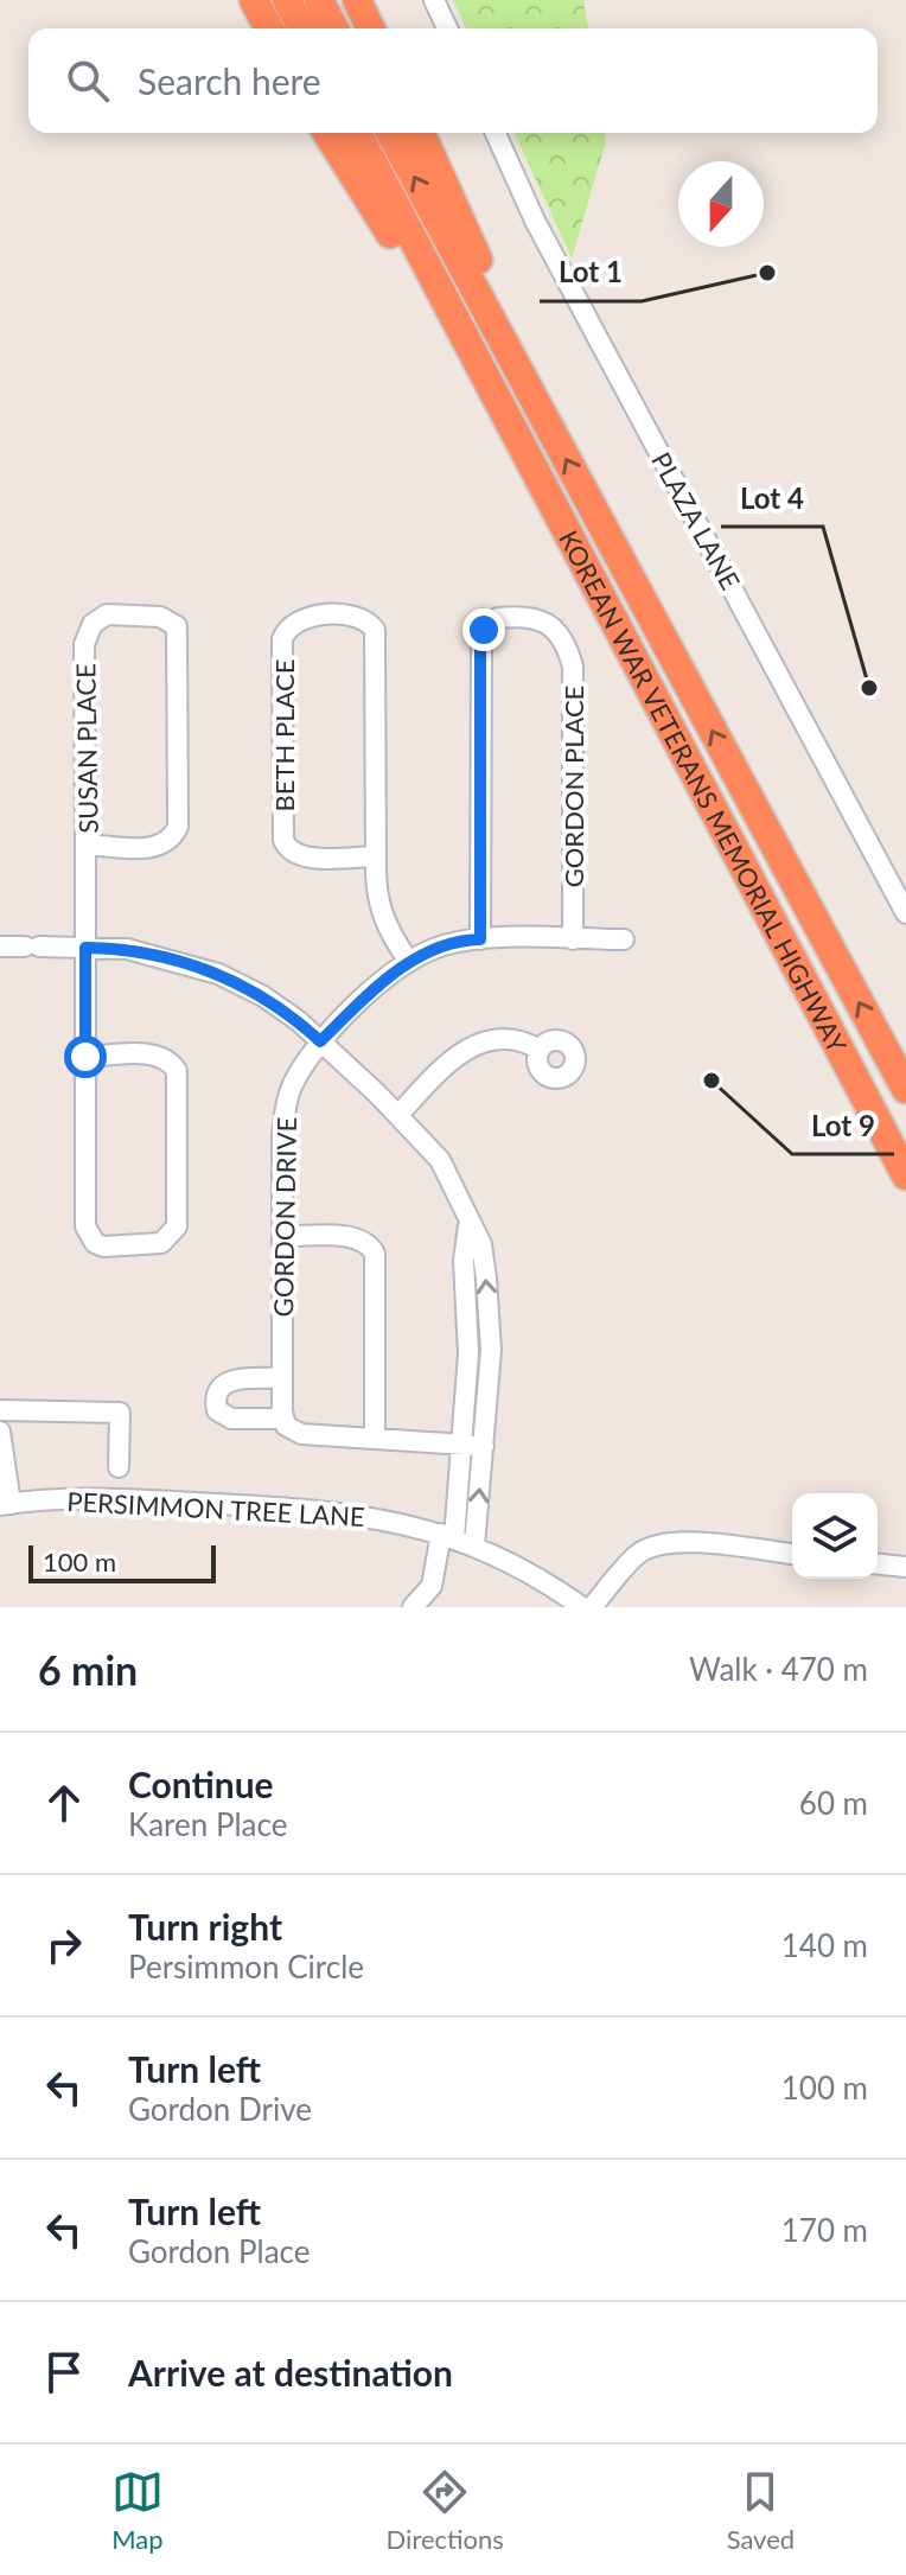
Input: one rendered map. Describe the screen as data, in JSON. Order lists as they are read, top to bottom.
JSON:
{
  "streets": {
    "highway": ["KOREAN WAR VETERANS MEMORIAL HIGHWAY"],
    "street": [
      "PLAZA LANE",
      "BETH PLACE",
      "SUSAN PLACE",
      "GORDON PLACE",
      "GORDON DRIVE",
      "PERSIMMON TREE LANE"
    ]
  },
  "crossings": [
    ["BETH PLACE", "GORDON DRIVE"],
    ["GORDON PLACE", "GORDON DRIVE"]
  ],
  "places": ["Lot 1", "Lot 4", "Lot 9"],
  "scale_bar": "100 m",
  "north": "bottom",
  "page": {
    "search": "Search here",
    "scale": "100 m",
    "heading": ["6 min", "Walk · 470 m"],
    "list": [
      ["Continue", "Karen Place", "60 m"],
      ["Turn right", "Persimmon Circle", "140 m"],
      ["Turn left", "Gordon Drive", "100 m"],
      ["Turn left", "Gordon Place", "170 m"],
      "Arrive at destination"
    ],
    "nav": ["Map", "Directions", "Saved"]
  }
}
